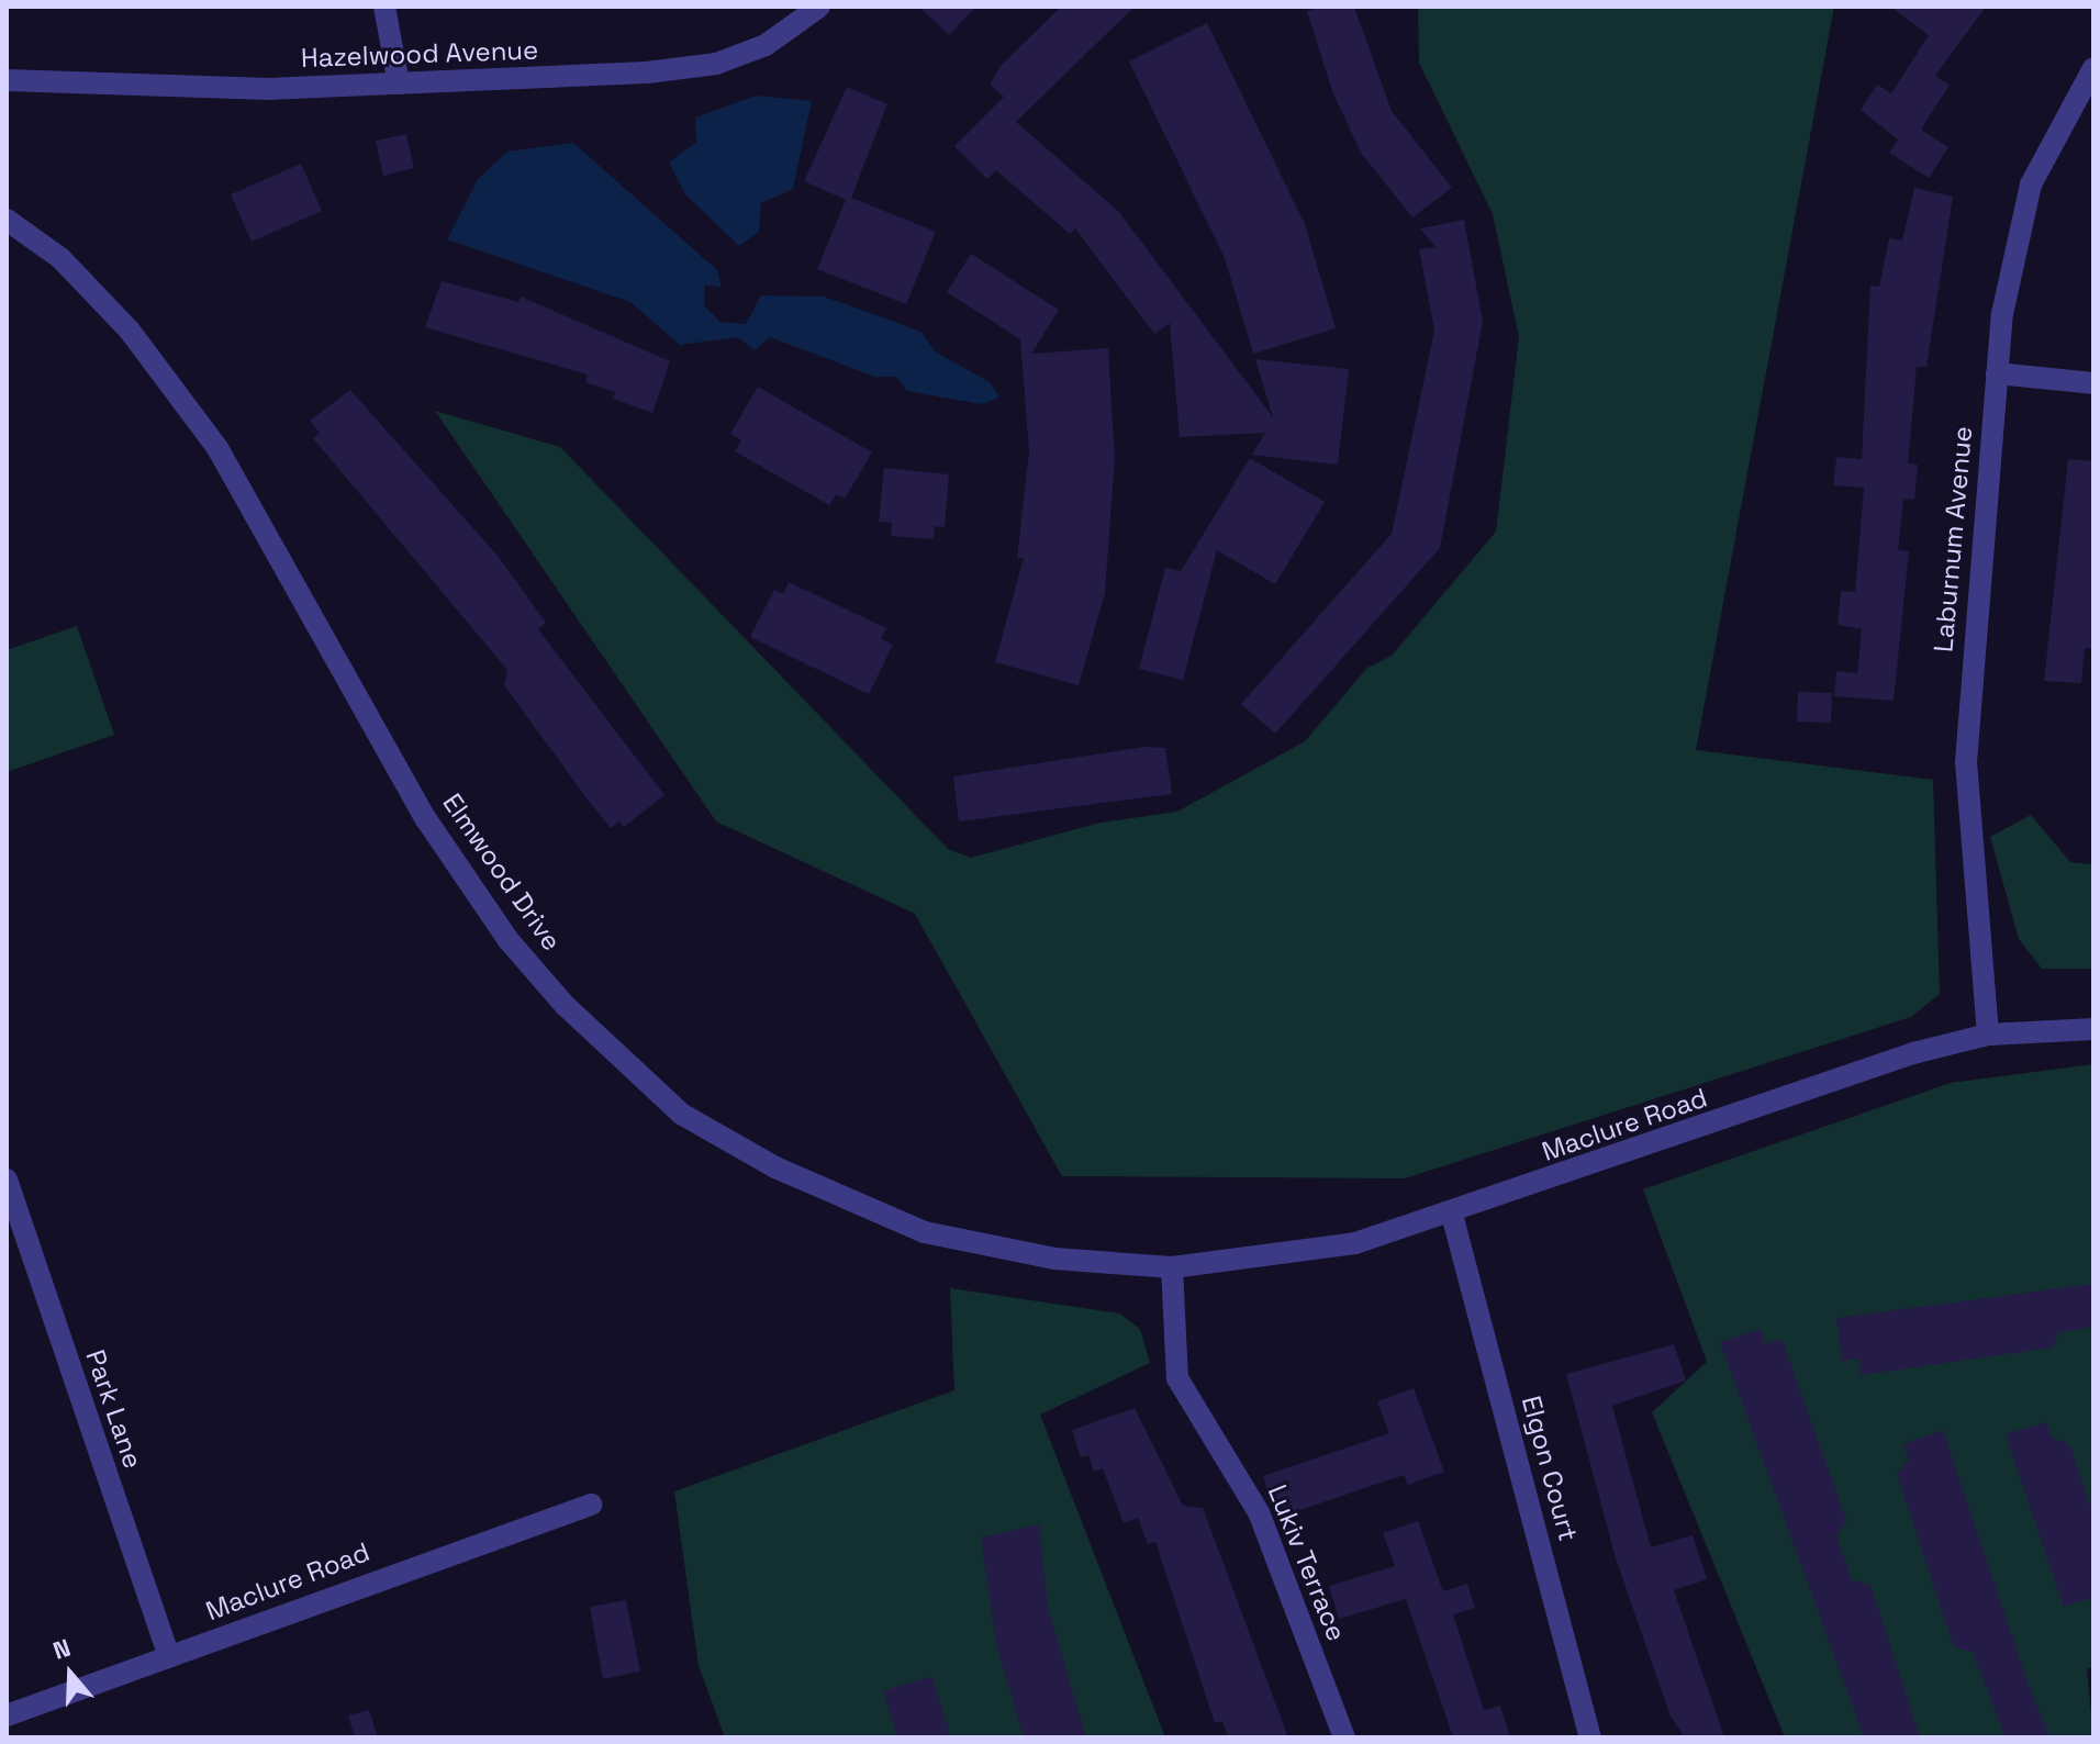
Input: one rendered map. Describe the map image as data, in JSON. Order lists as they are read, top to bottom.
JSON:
{
  "streets": {
    "street": [
      "Hazelwood Avenue",
      "Laburnum Avenue",
      "Elmwood Drive",
      "Maclure Road",
      "Park Lane",
      "Elgon Court",
      "Lukiv Terrace"
    ]
  },
  "crossings": [
    ["Laburnum Avenue", "Maclure Road"],
    ["Elmwood Drive", "Maclure Road"],
    ["Elmwood Drive", "Lukiv Terrace"],
    ["Maclure Road", "Park Lane"],
    ["Maclure Road", "Elgon Court"],
    ["Maclure Road", "Lukiv Terrace"]
  ],
  "north": "top"
}
